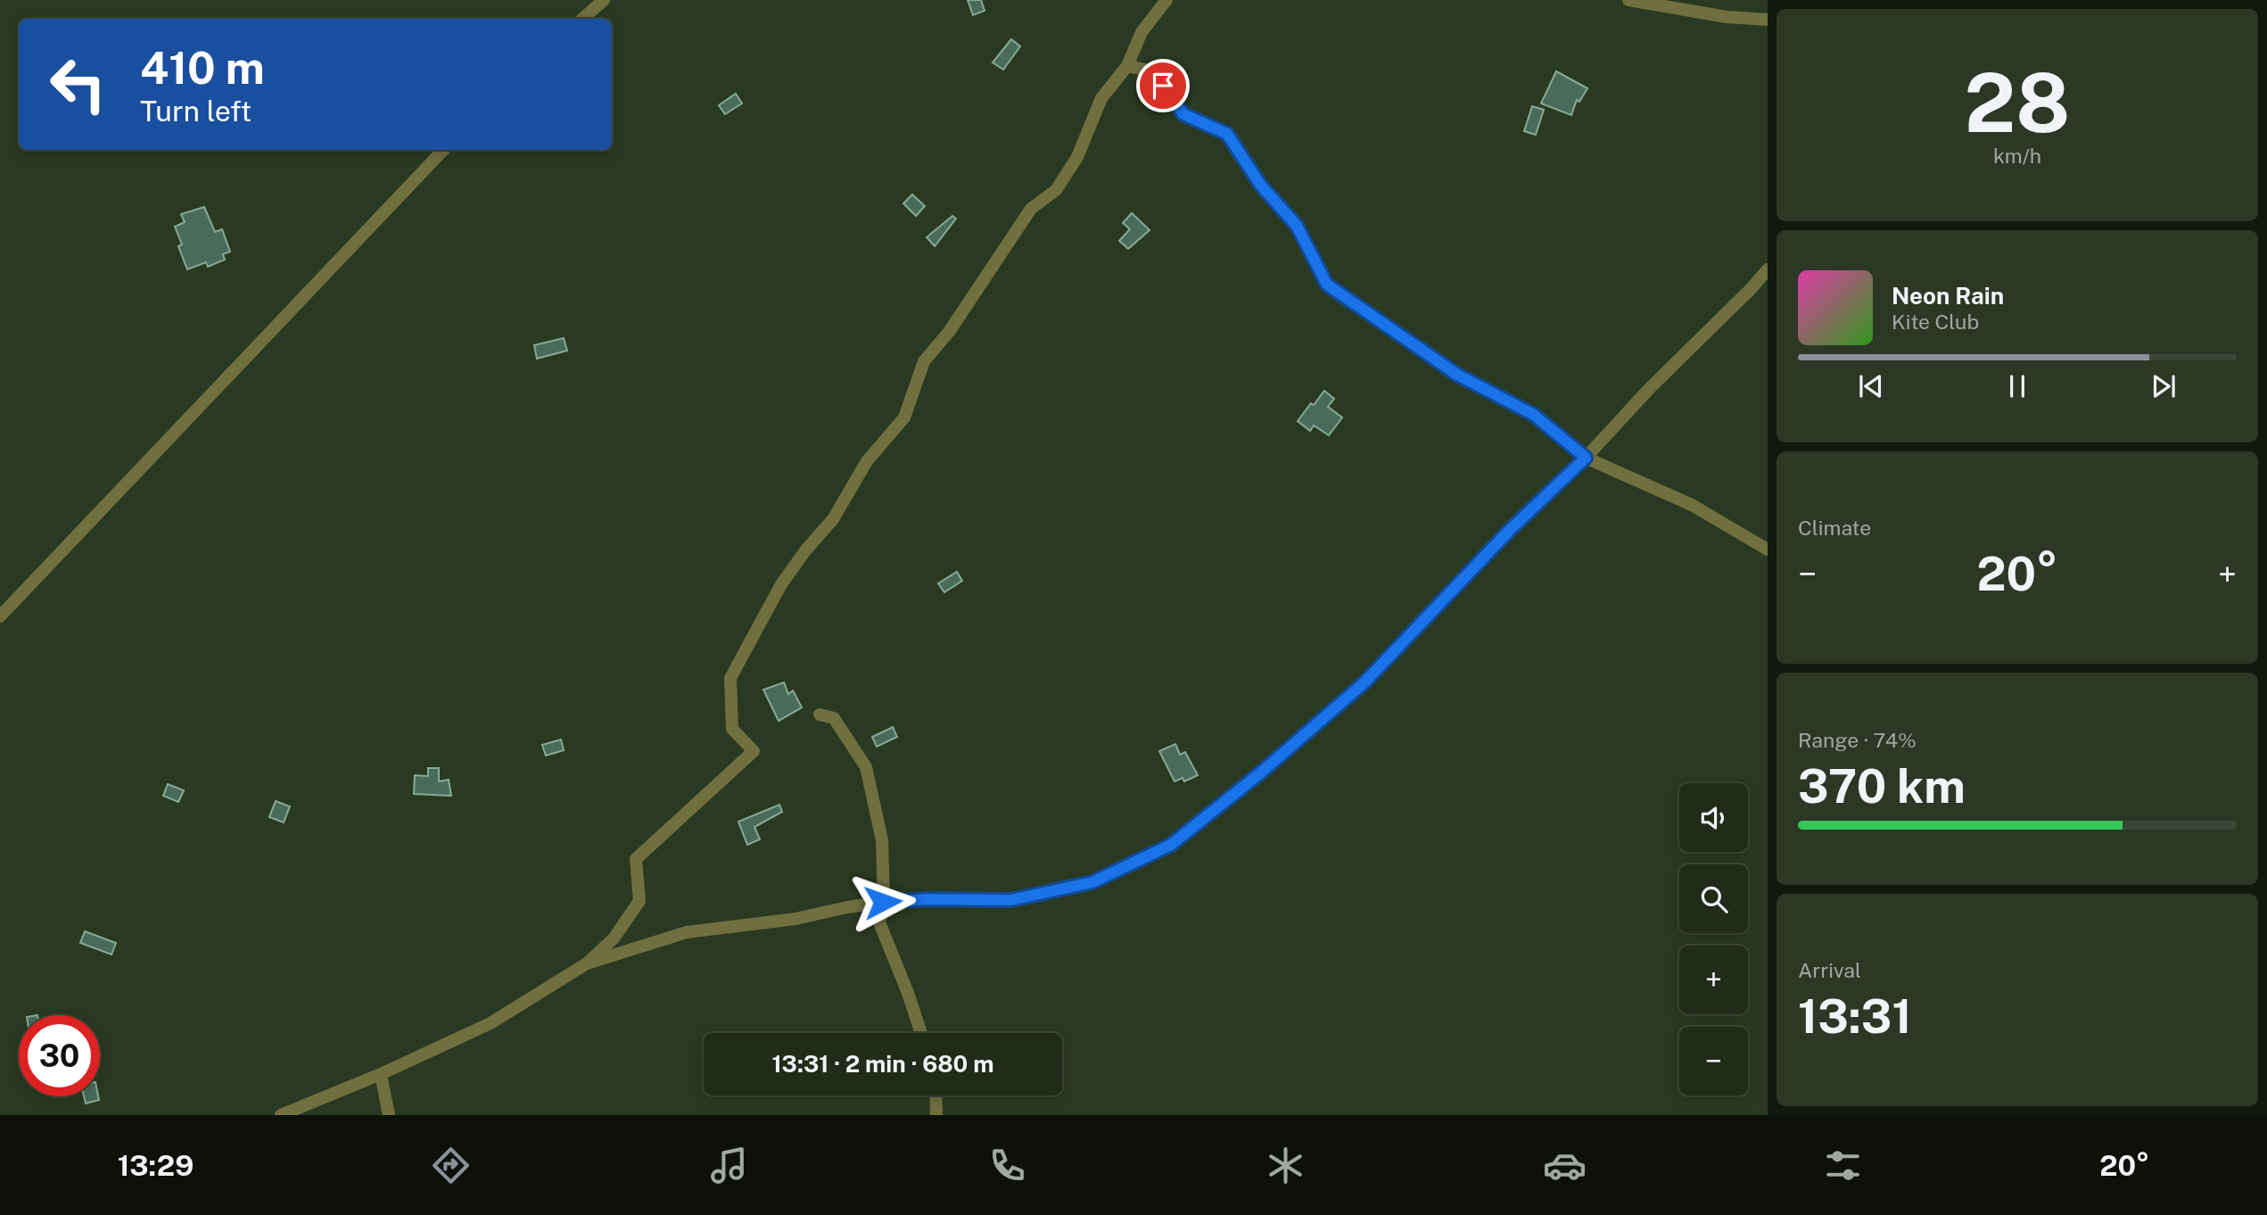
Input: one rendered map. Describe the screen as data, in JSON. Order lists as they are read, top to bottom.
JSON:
{
  "page": {
    "tile": [
      ["28", "km/h"],
      "Climate",
      ["Range · 74%", "370 km"],
      ["Arrival", "13:31"]
    ],
    "turn": ["410 m", "Turn left"],
    "song": ["Neon Rain", "Kite Club"],
    "heat": ["−", "20°", "+"],
    "map_buttons": ["+", "−"],
    "limit": "30",
    "trip": "13:31 · 2 min · 680 m",
    "tabs": ["13:29", "20°"]
  }
}
